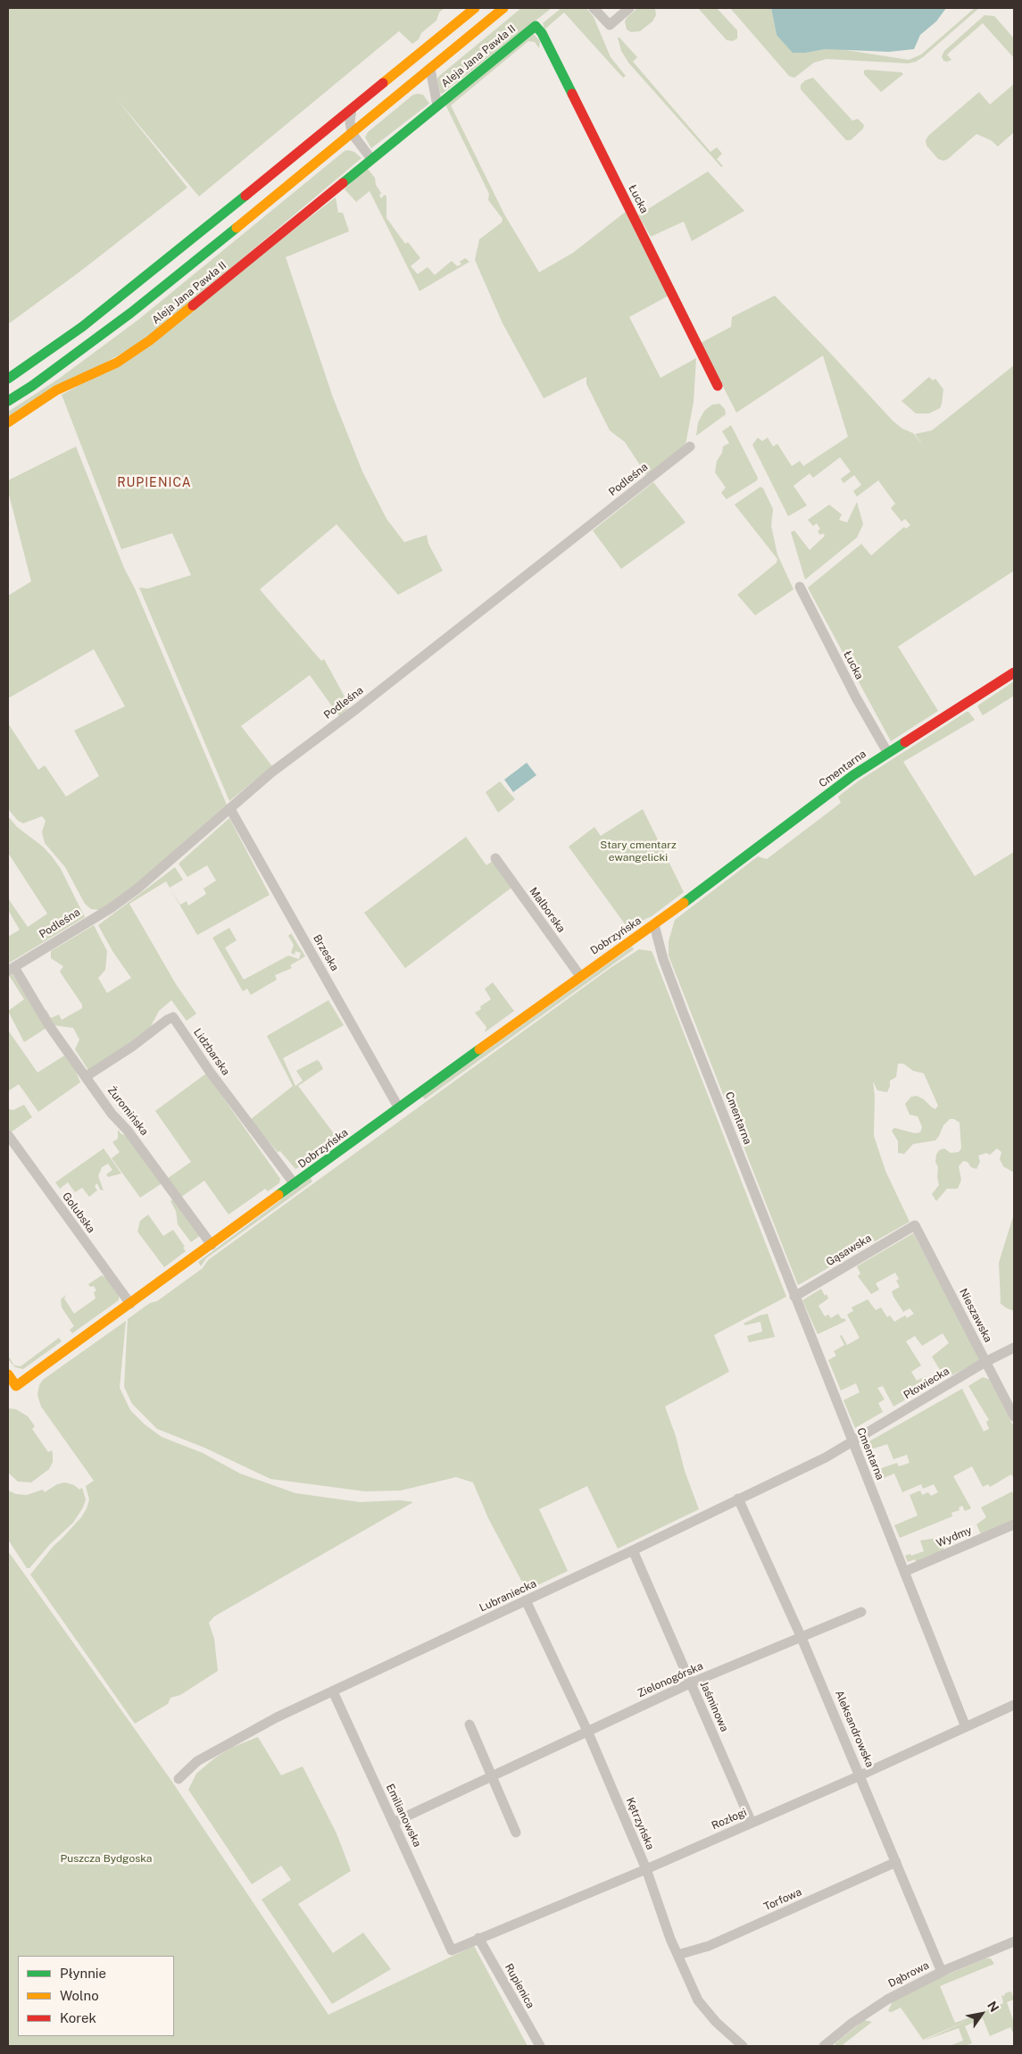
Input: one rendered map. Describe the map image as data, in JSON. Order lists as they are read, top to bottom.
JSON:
{
  "streets": {
    "street": [
      "Aleja Jana Pawła II",
      "Łucka",
      "Podleśna",
      "Cmentarna",
      "Malborska",
      "Dobrzyńska",
      "Brzeska",
      "Lidzbarska",
      "Żuromińska",
      "Golubska",
      "Gąsawska",
      "Nieszawska",
      "Płowiecka",
      "Wydmy",
      "Lubraniecka",
      "Zielonogórska",
      "Jaśminowa",
      "Aleksandrowska",
      "Emilianowska",
      "Rozłogi",
      "Kętrzyńska",
      "Torfowa",
      "Dąbrowa",
      "Rupienica"
    ]
  },
  "crossings": [
    ["Aleja Jana Pawła II", "Łucka"],
    ["Łucka", "Cmentarna"],
    ["Podleśna", "Brzeska"],
    ["Podleśna", "Żuromińska"],
    ["Cmentarna", "Dobrzyńska"],
    ["Cmentarna", "Gąsawska"],
    ["Cmentarna", "Płowiecka"],
    ["Cmentarna", "Wydmy"],
    ["Cmentarna", "Lubraniecka"],
    ["Cmentarna", "Rozłogi"],
    ["Malborska", "Dobrzyńska"],
    ["Dobrzyńska", "Brzeska"],
    ["Dobrzyńska", "Lidzbarska"],
    ["Dobrzyńska", "Żuromińska"],
    ["Dobrzyńska", "Golubska"],
    ["Lidzbarska", "Żuromińska"],
    ["Gąsawska", "Nieszawska"],
    ["Nieszawska", "Płowiecka"],
    ["Płowiecka", "Lubraniecka"],
    ["Lubraniecka", "Jaśminowa"],
    ["Lubraniecka", "Aleksandrowska"],
    ["Lubraniecka", "Emilianowska"],
    ["Lubraniecka", "Kętrzyńska"],
    ["Zielonogórska", "Jaśminowa"],
    ["Zielonogórska", "Aleksandrowska"],
    ["Zielonogórska", "Emilianowska"],
    ["Zielonogórska", "Kętrzyńska"],
    ["Jaśminowa", "Rozłogi"],
    ["Aleksandrowska", "Rozłogi"],
    ["Aleksandrowska", "Torfowa"],
    ["Aleksandrowska", "Dąbrowa"],
    ["Emilianowska", "Rozłogi"],
    ["Rozłogi", "Kętrzyńska"],
    ["Rozłogi", "Rupienica"],
    ["Kętrzyńska", "Torfowa"]
  ],
  "districts": ["RUPIENICA"],
  "parks": ["Stary cmentarz ewangelicki", "Puszcza Bydgoska"],
  "legend": ["Płynnie", "Wolno", "Korek"],
  "north": "top right"
}
